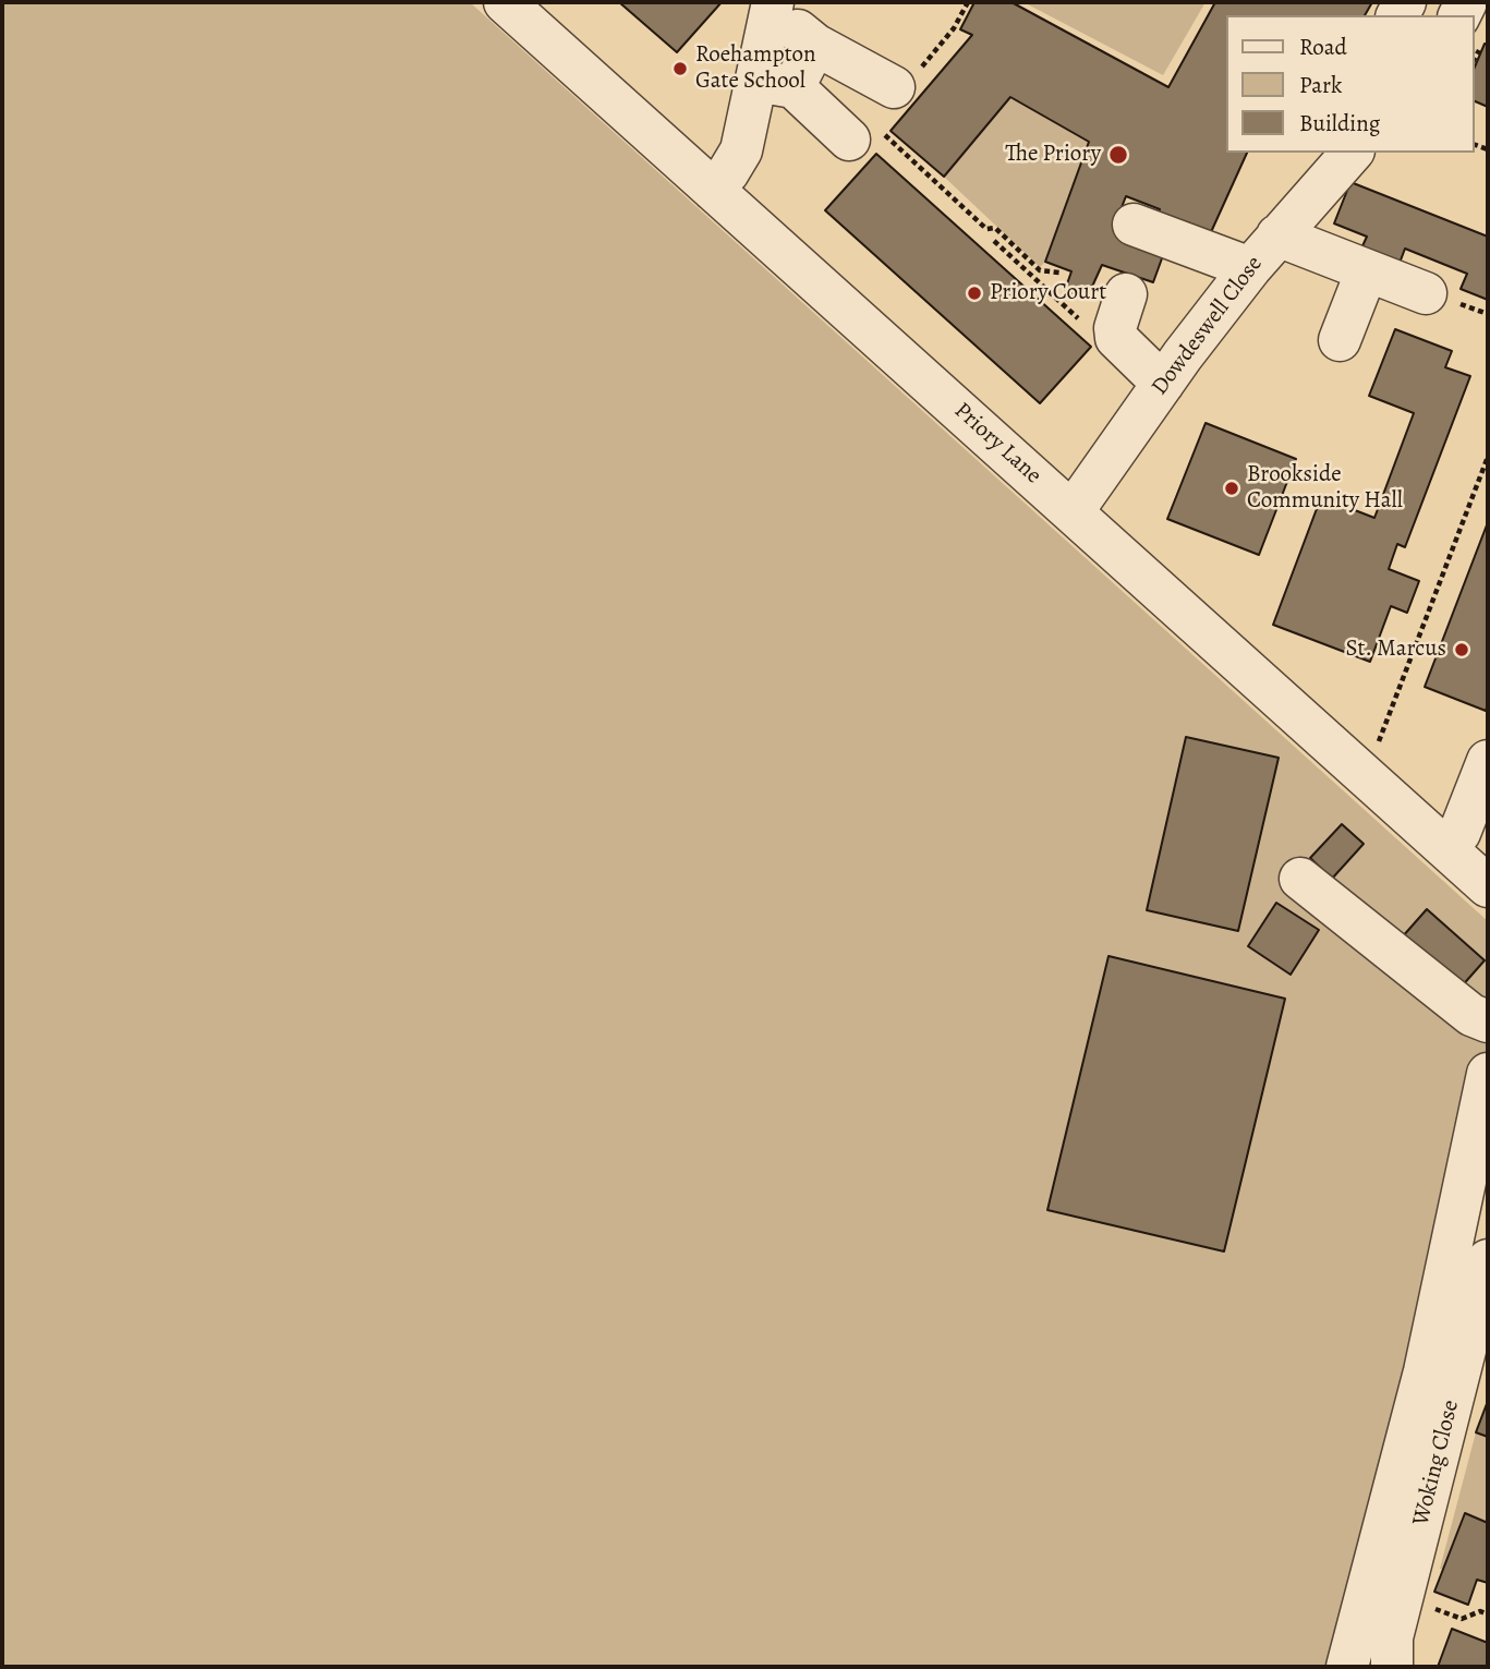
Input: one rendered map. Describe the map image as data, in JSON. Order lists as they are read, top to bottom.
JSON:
{
  "streets": {
    "street": ["Dowdeswell Close", "Priory Lane", "Woking Close"]
  },
  "crossings": [
    ["Dowdeswell Close", "Priory Lane"]
  ],
  "places": [
    "Roehampton Gate School",
    "The Priory",
    "Priory Court",
    "Brookside Community Hall",
    "St. Marcus"
  ],
  "legend": ["Road", "Park", "Building"]
}
